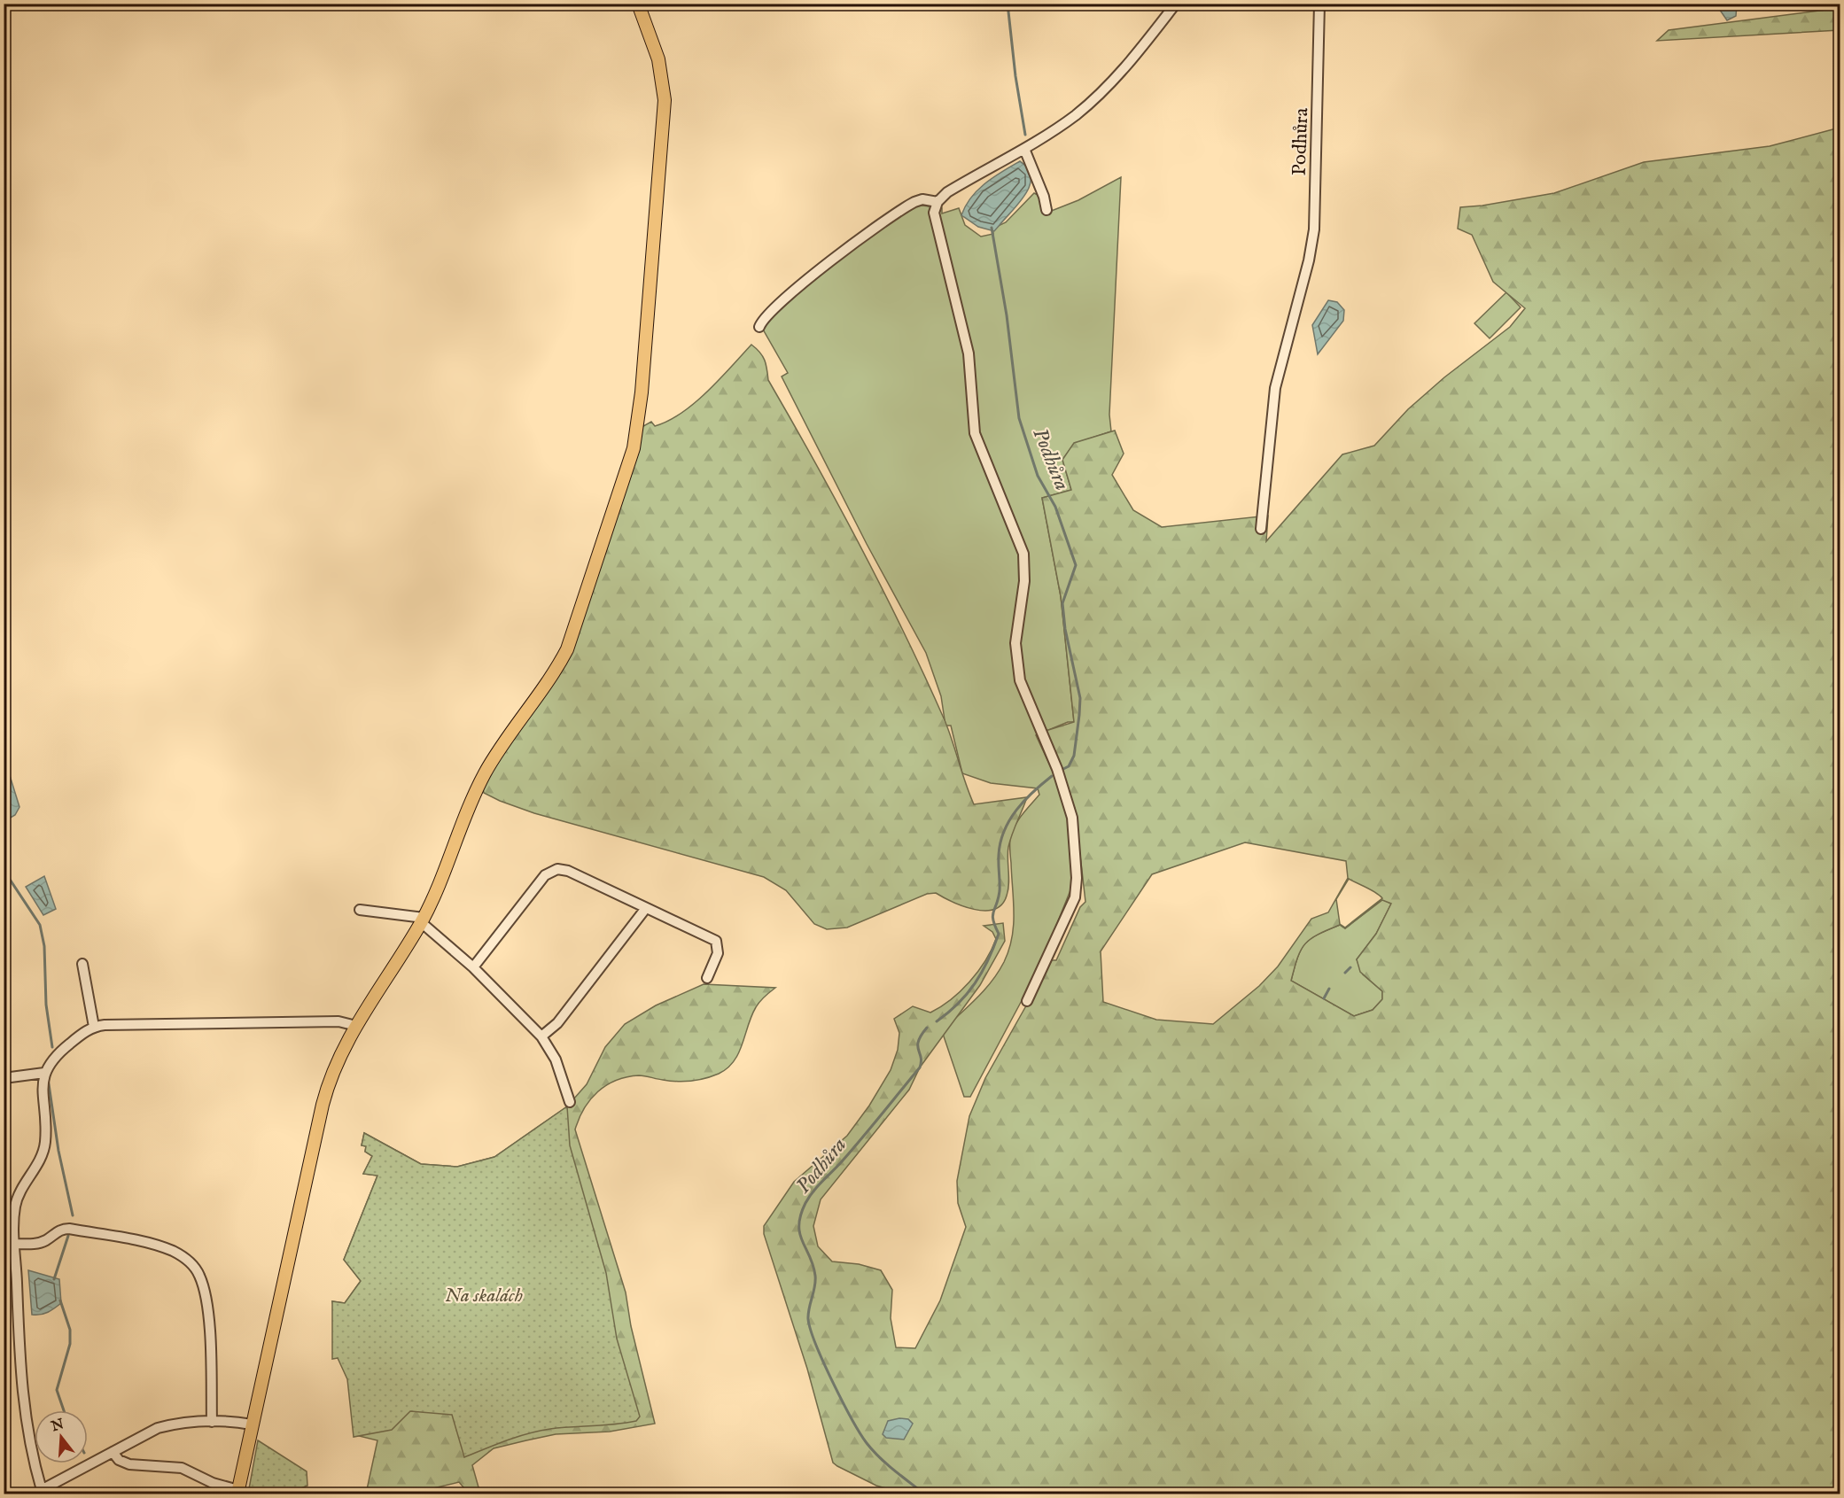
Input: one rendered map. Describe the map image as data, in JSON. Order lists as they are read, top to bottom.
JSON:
{
  "streets": {
    "street": ["Podhůra"]
  },
  "water": ["Podhůra"],
  "parks": ["Na skalách"],
  "north": "top"
}
